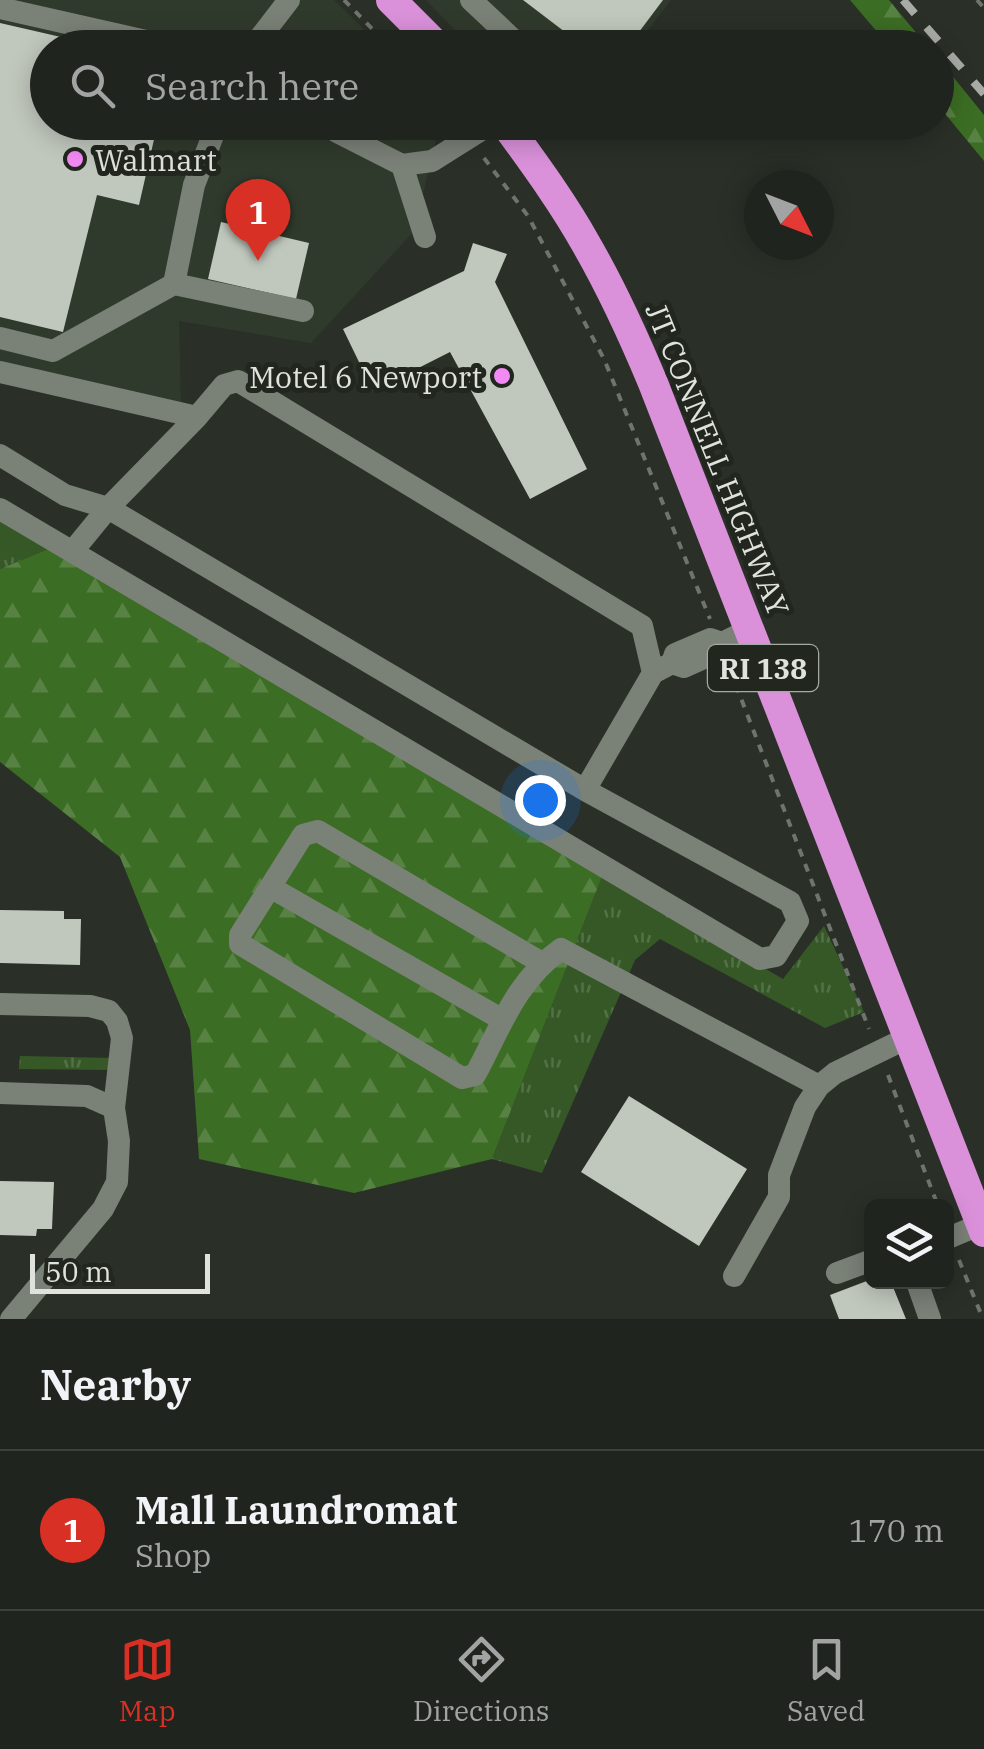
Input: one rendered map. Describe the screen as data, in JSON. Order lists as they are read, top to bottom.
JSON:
{
  "streets": {
    "highway": ["JT CONNELL HIGHWAY", "RI 138"]
  },
  "places": ["Walmart", "Motel 6 Newport"],
  "scale_bar": "50 m",
  "north": "bottom right",
  "page": {
    "search": "Search here",
    "pins": "1",
    "scale": "50 m",
    "heading": "Nearby",
    "list": [
      {
        "mark": "1",
        "name": "Mall Laundromat",
        "note": "Shop",
        "value": "170 m"
      }
    ],
    "nav": ["Map", "Directions", "Saved"]
  }
}
